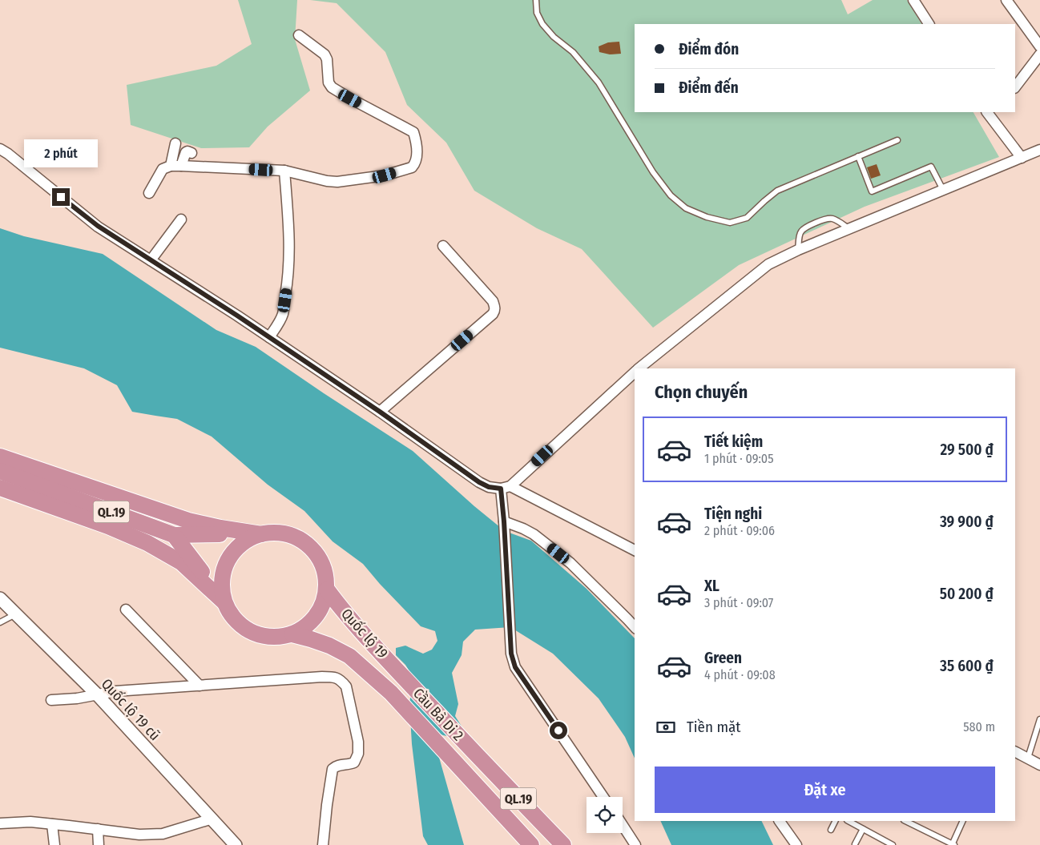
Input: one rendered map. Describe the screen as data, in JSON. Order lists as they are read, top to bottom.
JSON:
{
  "streets": {
    "highway": ["QL.19", "Quốc lộ 19", "Cầu Bà Di 2"],
    "street": ["Quốc lộ 19 cũ"]
  },
  "crossings": [
    ["QL.19", "Quốc lộ 19"],
    ["Quốc lộ 19", "Cầu Bà Di 2"]
  ],
  "page": {
    "banner": ["Điểm đón", "Điểm đến"],
    "bubble": "2 phút",
    "heading": "Chọn chuyến",
    "list": [
      {
        "name": "Tiết kiệm",
        "note": "1 phút · 09:05",
        "value": "29 500 ₫"
      },
      {
        "name": "Tiện nghi",
        "note": "2 phút · 09:06",
        "value": "39 900 ₫"
      },
      {
        "name": "XL",
        "note": "3 phút · 09:07",
        "value": "50 200 ₫"
      },
      {
        "name": "Green",
        "note": "4 phút · 09:08",
        "value": "35 600 ₫"
      }
    ],
    "pay": ["Tiền mặt", "580 m"],
    "buttons": "Đặt xe"
  }
}
